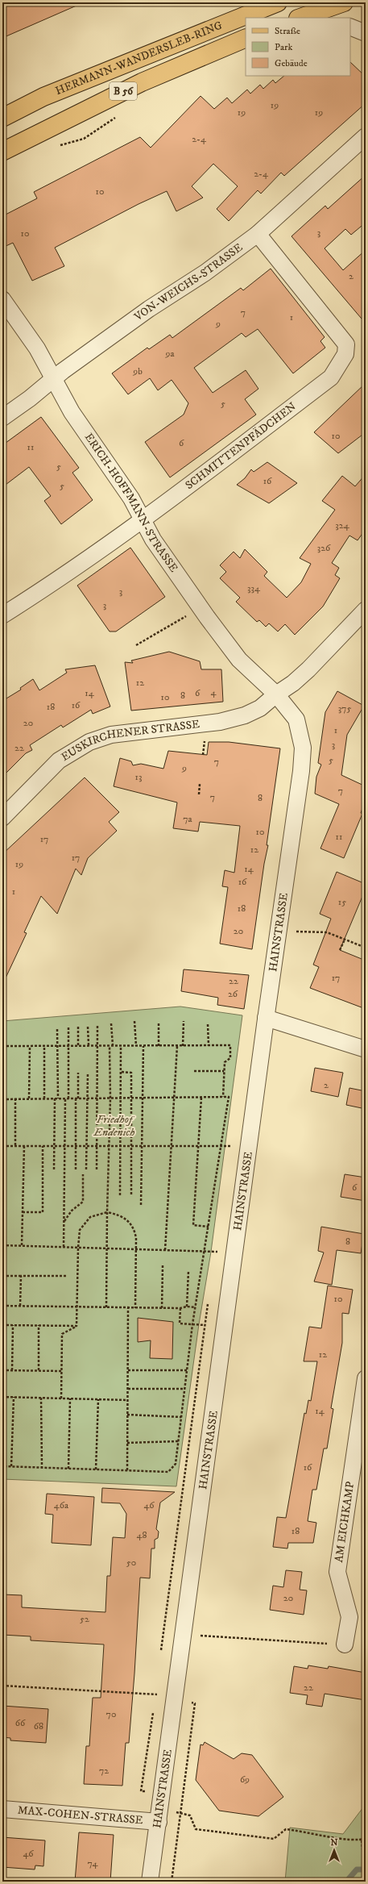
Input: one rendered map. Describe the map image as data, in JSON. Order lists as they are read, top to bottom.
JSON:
{
  "streets": {
    "main road": ["HERMANN-WANDERSLEB-RING", "B 56"],
    "street": [
      "VON-WEICHS-STRASSE",
      "SCHMITTENPFÄDCHEN",
      "ERICH-HOFFMANN-STRASSE",
      "EUSKIRCHENER STRASSE",
      "HAINSTRASSE",
      "AM EICHKAMP",
      "MAX-COHEN-STRASSE"
    ]
  },
  "crossings": [
    ["VON-WEICHS-STRASSE", "SCHMITTENPFÄDCHEN"],
    ["VON-WEICHS-STRASSE", "ERICH-HOFFMANN-STRASSE"],
    ["SCHMITTENPFÄDCHEN", "ERICH-HOFFMANN-STRASSE"],
    ["ERICH-HOFFMANN-STRASSE", "EUSKIRCHENER STRASSE"],
    ["ERICH-HOFFMANN-STRASSE", "HAINSTRASSE"],
    ["EUSKIRCHENER STRASSE", "HAINSTRASSE"],
    ["HAINSTRASSE", "MAX-COHEN-STRASSE"]
  ],
  "parks": ["Friedhof Endenich"],
  "house_numbers": [
    "19",
    "19",
    "19",
    "2-4",
    "2-4",
    "10",
    "3",
    "10",
    "2",
    "7",
    "1",
    "9",
    "9a",
    "9b",
    "5",
    "10",
    "6",
    "11",
    "5",
    "16",
    "5",
    "324",
    "326",
    "334",
    "3",
    "3",
    "12",
    "4",
    "14",
    "6",
    "8",
    "10",
    "16",
    "18",
    "375",
    "20",
    "1",
    "3",
    "22",
    "5",
    "7",
    "9",
    "13",
    "7",
    "7",
    "8",
    "7a",
    "10",
    "11",
    "17",
    "12",
    "17",
    "19",
    "14",
    "16",
    "1",
    "15",
    "18",
    "20",
    "17",
    "22",
    "26",
    "2",
    "6",
    "8",
    "10",
    "12",
    "14",
    "16",
    "46a",
    "46",
    "18",
    "48",
    "50",
    "20",
    "52",
    "22",
    "70",
    "66",
    "68",
    "72",
    "69",
    "46",
    "74"
  ],
  "legend": ["Straße", "Park", "Gebäude"],
  "north": "top"
}
